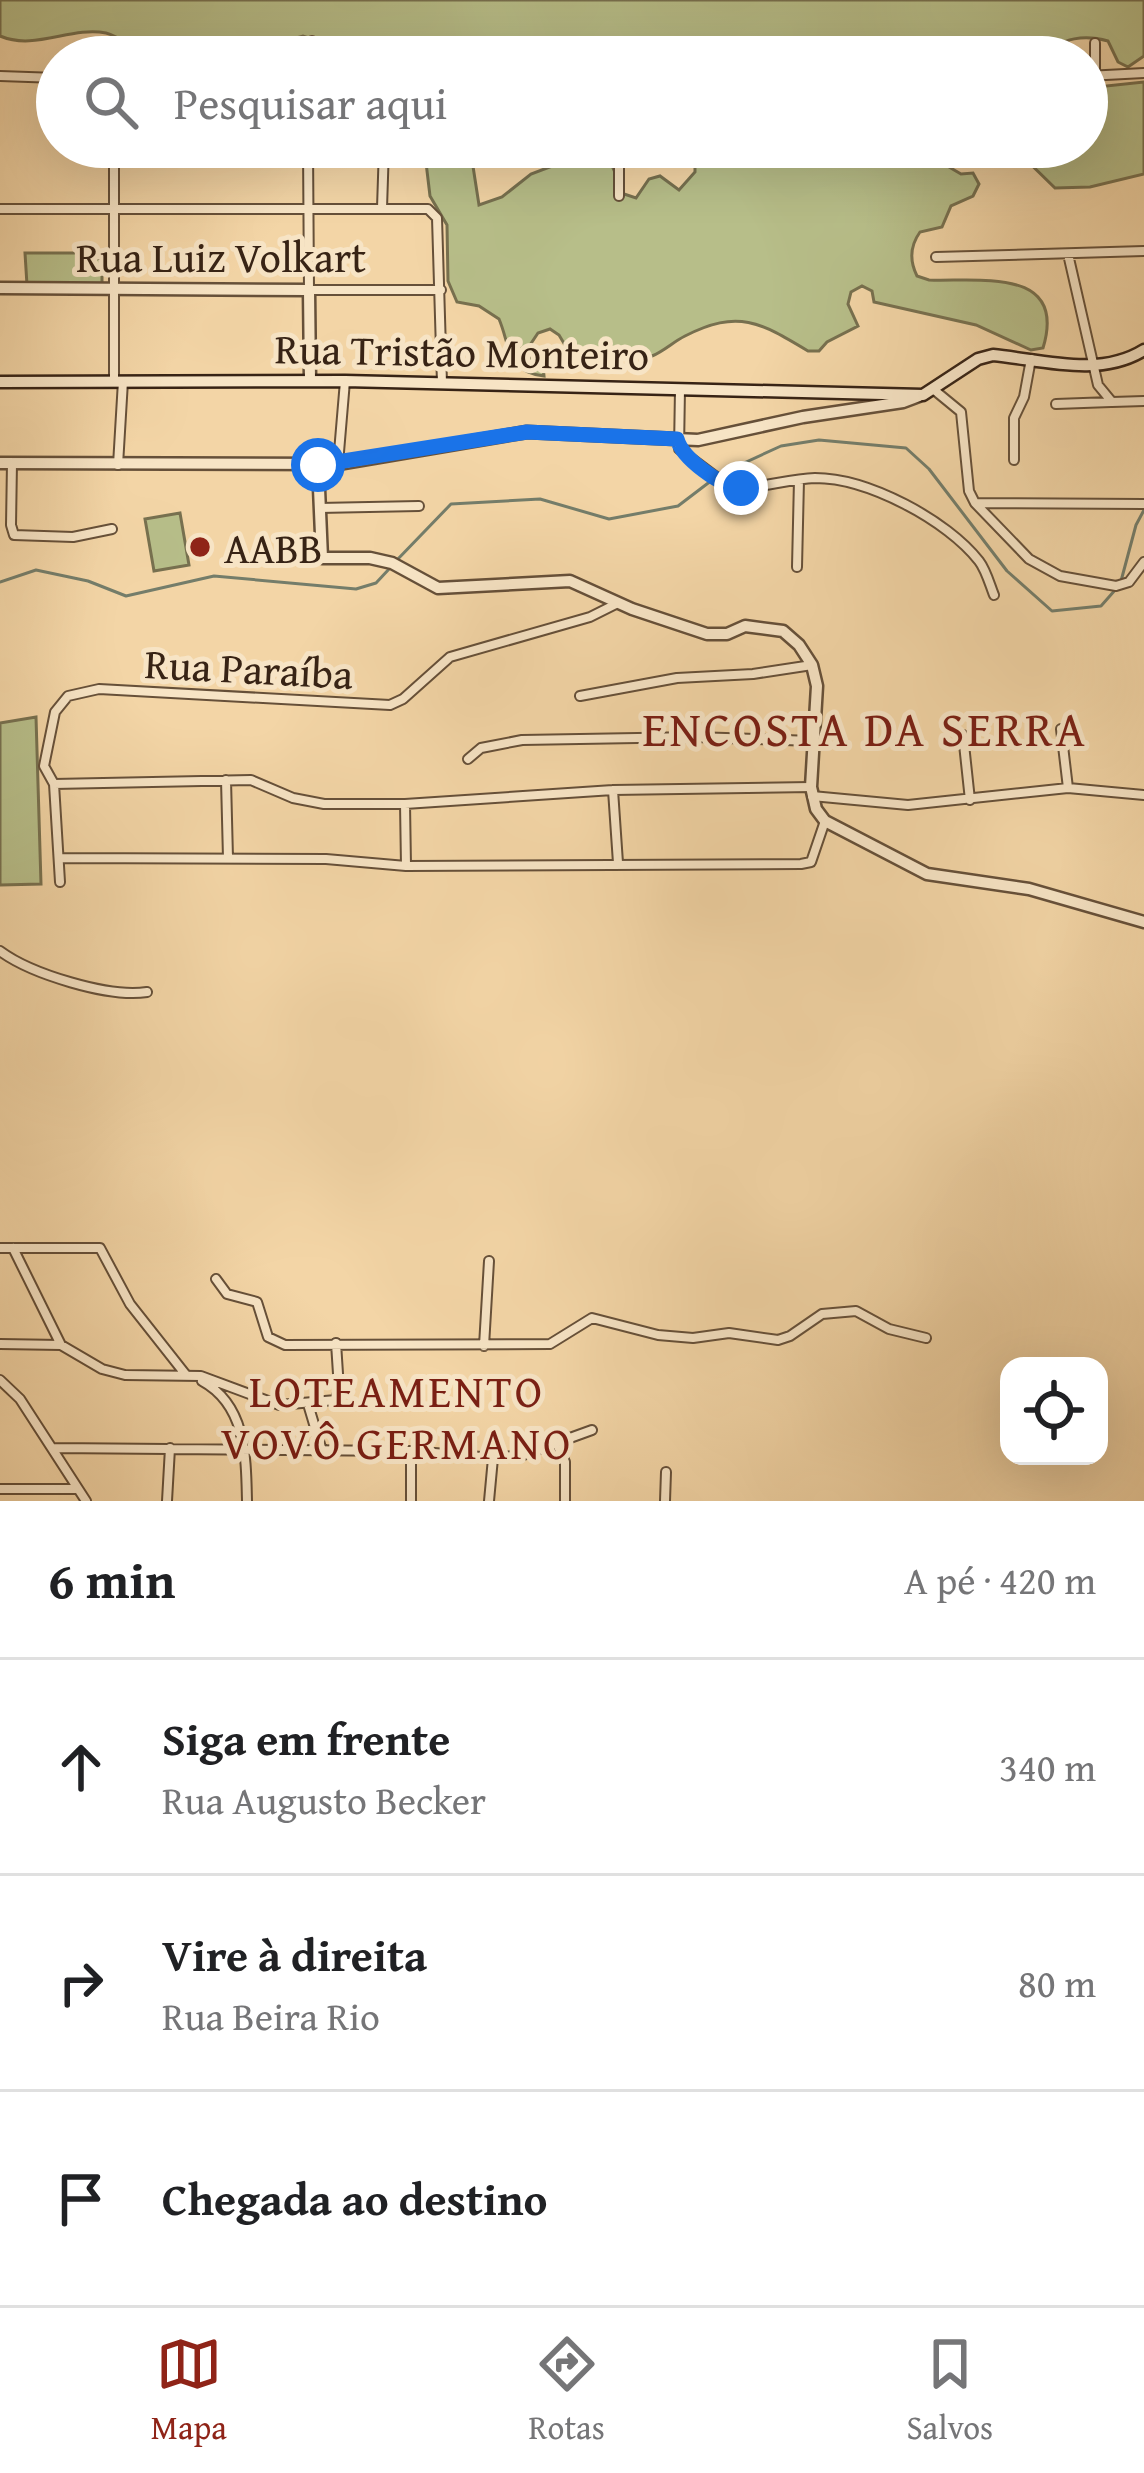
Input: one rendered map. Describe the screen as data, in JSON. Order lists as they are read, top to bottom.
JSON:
{
  "streets": {
    "street": ["Rua Luiz Volkart", "Rua Tristão Monteiro", "Rua Paraíba"]
  },
  "districts": ["ENCOSTA DA SERRA", "LOTEAMENTO VOVÔ GERMANO"],
  "places": ["AABB"],
  "page": {
    "search": "Pesquisar aqui",
    "heading": ["6 min", "A pé · 420 m"],
    "list": [
      ["Siga em frente", "Rua Augusto Becker", "340 m"],
      ["Vire à direita", "Rua Beira Rio", "80 m"],
      "Chegada ao destino"
    ],
    "nav": ["Mapa", "Rotas", "Salvos"]
  }
}
